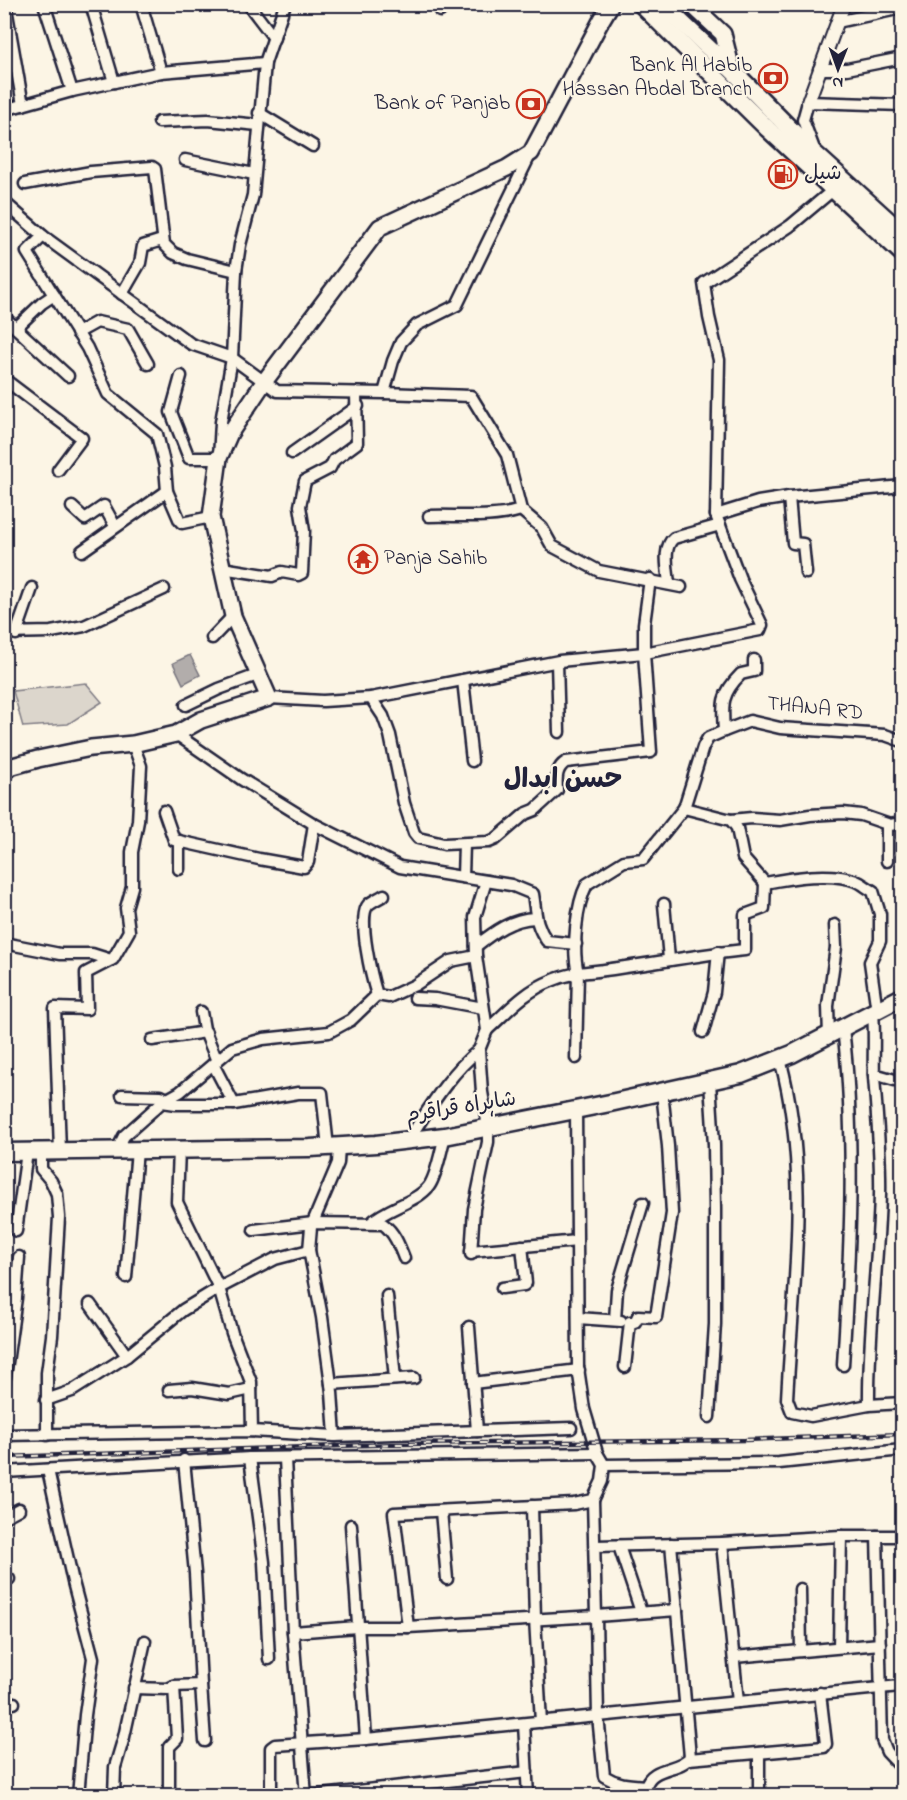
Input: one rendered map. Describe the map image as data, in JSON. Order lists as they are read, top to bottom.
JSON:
{
  "streets": {
    "highway": ["شاہراہ قراقرم"],
    "street": ["THANA RD"]
  },
  "districts": ["حسن ابدال"],
  "places": {
    "bank": ["Bank Al Habib Hassan Abdal Branch", "Bank of Panjab"],
    "fuel station": ["شیل"],
    "temple": ["Panja Sahib"]
  },
  "north": "bottom"
}
